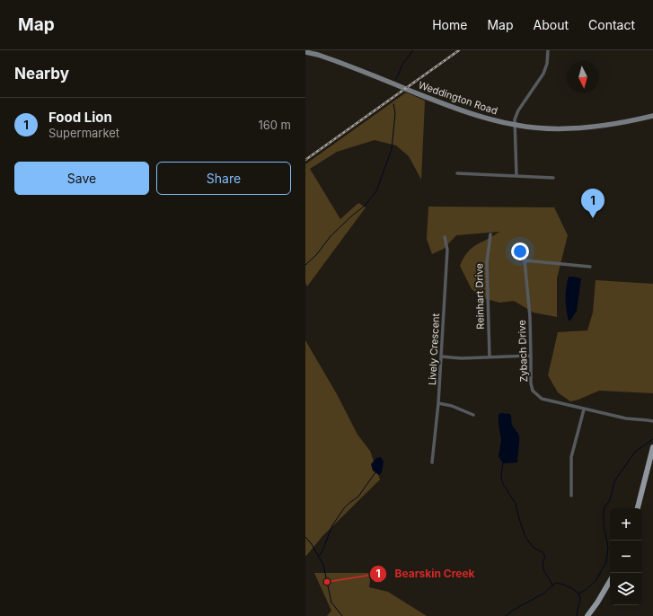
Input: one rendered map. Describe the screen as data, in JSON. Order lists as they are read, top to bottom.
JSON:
{
  "streets": {
    "main road": ["Weddington Road"],
    "street": ["Reinhart Drive", "Lively Crescent", "Zybach Drive"]
  },
  "places": ["Bearskin Creek"],
  "north": "bottom",
  "page": {
    "header": "Map",
    "nav": [
      "Home",
      "Map",
      "About",
      "Contact"
    ],
    "heading": "Nearby",
    "list": [
      {
        "mark": "1",
        "name": "Food Lion",
        "note": "Supermarket",
        "value": "160 m"
      }
    ],
    "buttons": ["Save", "Share"],
    "pins": "1",
    "map_buttons": ["+", "−"]
  }
}
